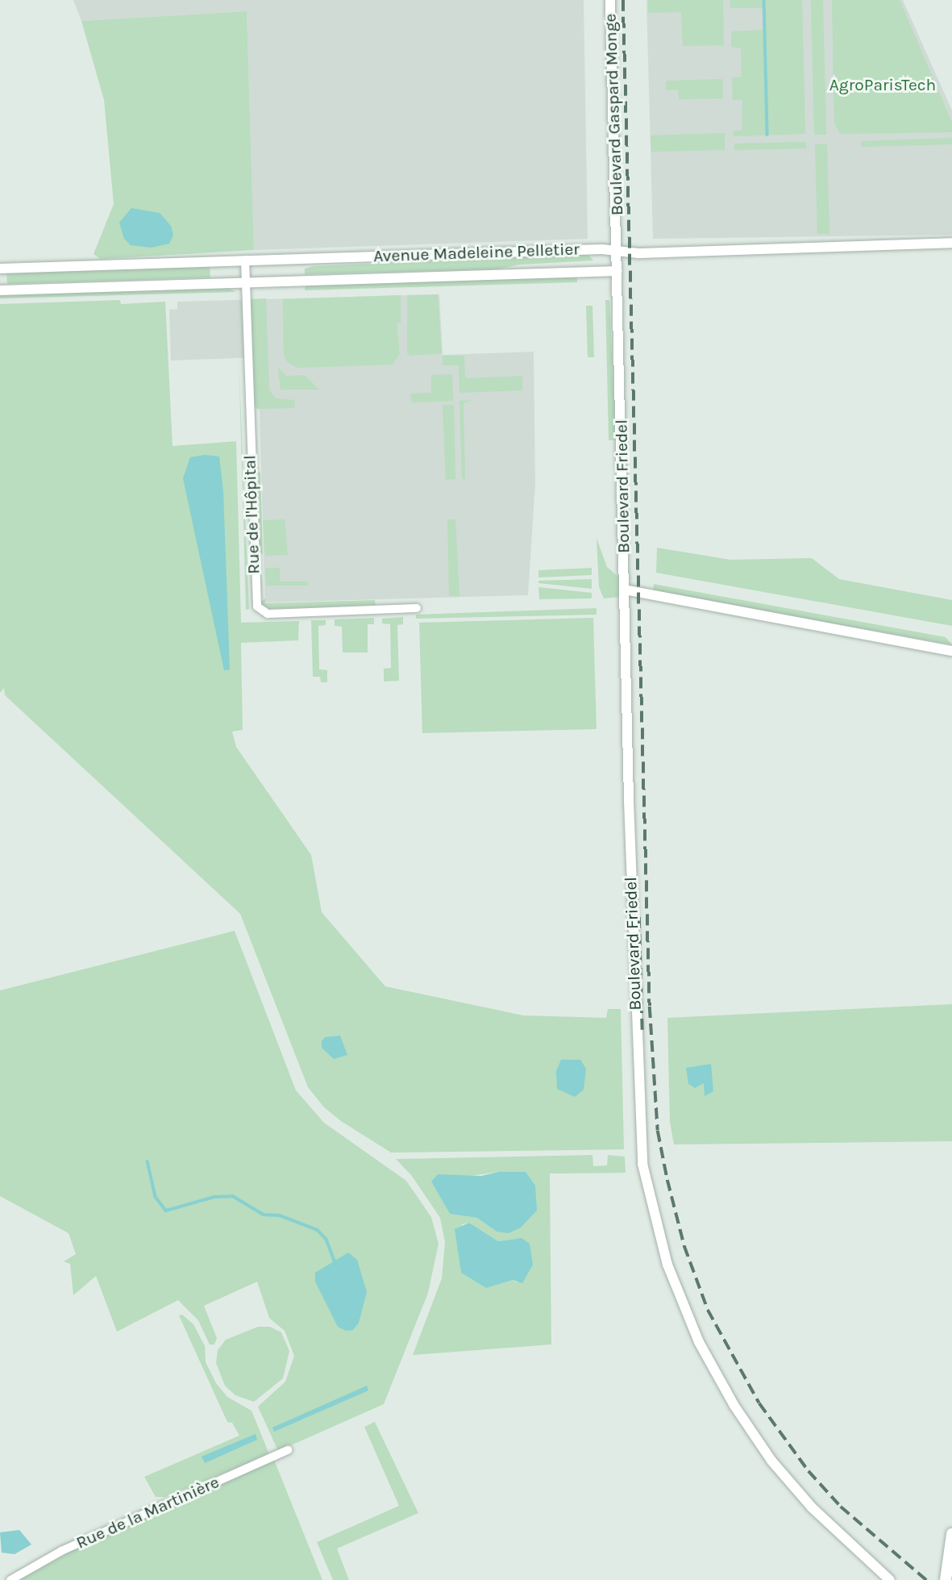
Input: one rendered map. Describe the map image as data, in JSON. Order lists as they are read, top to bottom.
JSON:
{
  "streets": {
    "street": [
      "Boulevard Gaspard Monge",
      "Avenue Madeleine Pelletier",
      "Boulevard Friedel",
      "Rue de l'Hôpital",
      "Rue de la Martinière"
    ]
  },
  "crossings": [
    ["Boulevard Gaspard Monge", "Boulevard Friedel"],
    ["Avenue Madeleine Pelletier", "Boulevard Friedel"],
    ["Avenue Madeleine Pelletier", "Rue de l'Hôpital"]
  ],
  "parks": ["AgroParisTech"]
}
